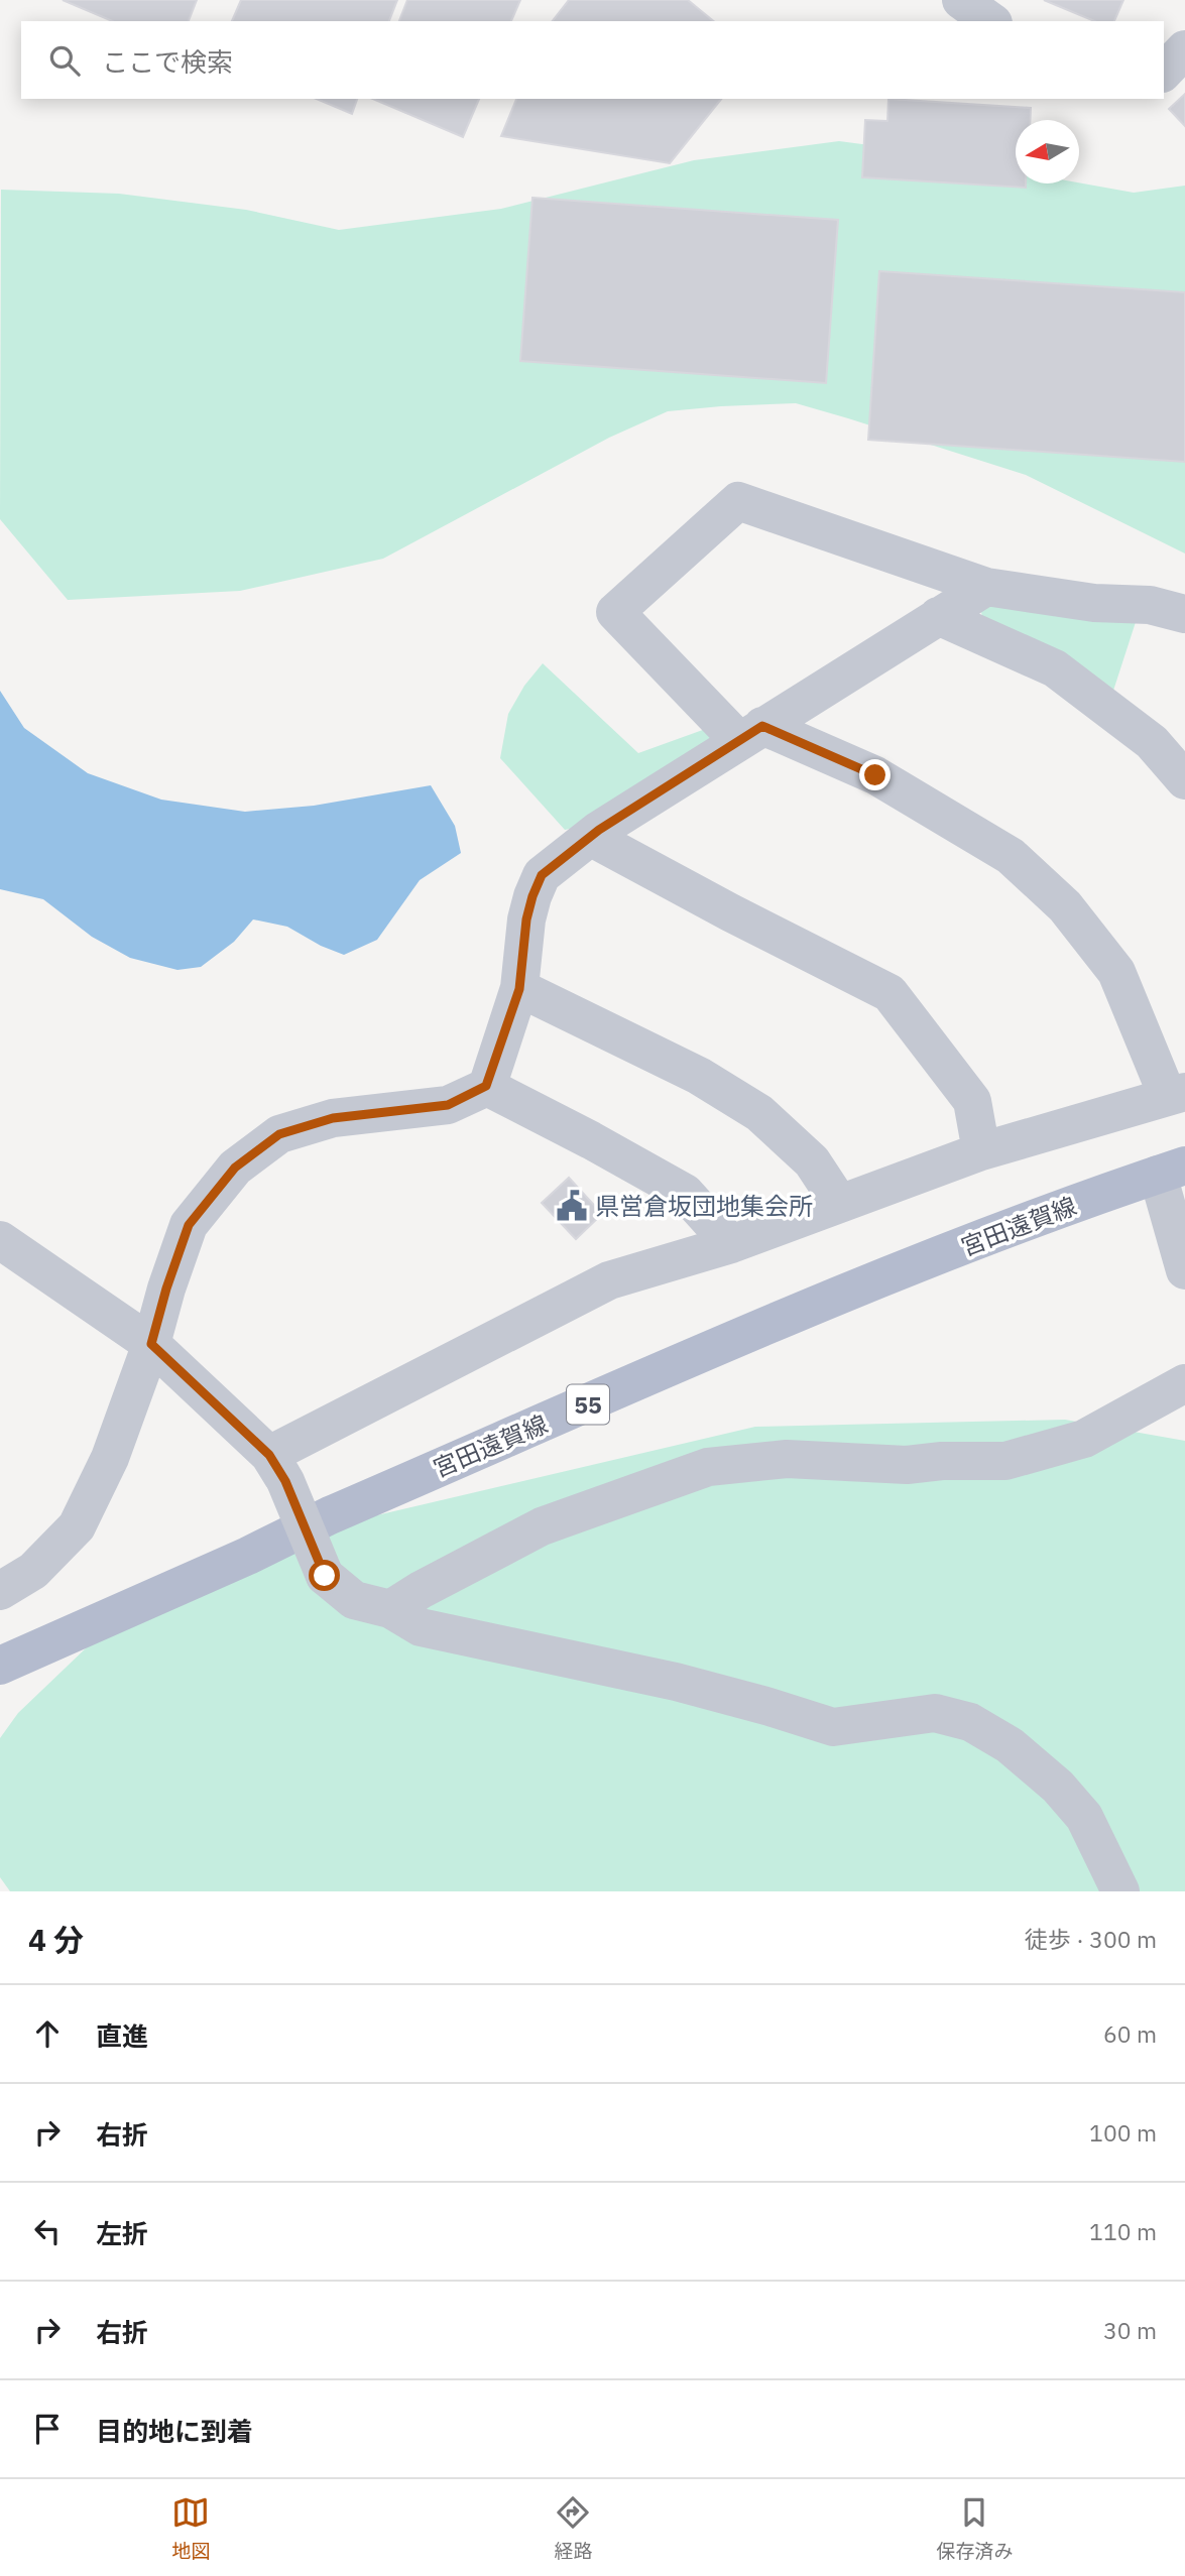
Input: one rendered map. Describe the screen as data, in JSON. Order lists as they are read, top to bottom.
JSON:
{
  "streets": {
    "main road": ["宮田遠賀線", "55"]
  },
  "places": {
    "public building": ["県営倉坂団地集会所"]
  },
  "north": "left",
  "page": {
    "search": "ここで検索",
    "heading": ["4 分", "徒歩 · 300 m"],
    "list": [
      ["直進", "60 m"],
      ["右折", "100 m"],
      ["左折", "110 m"],
      ["右折", "30 m"],
      "目的地に到着"
    ],
    "nav": ["地図", "経路", "保存済み"]
  }
}
